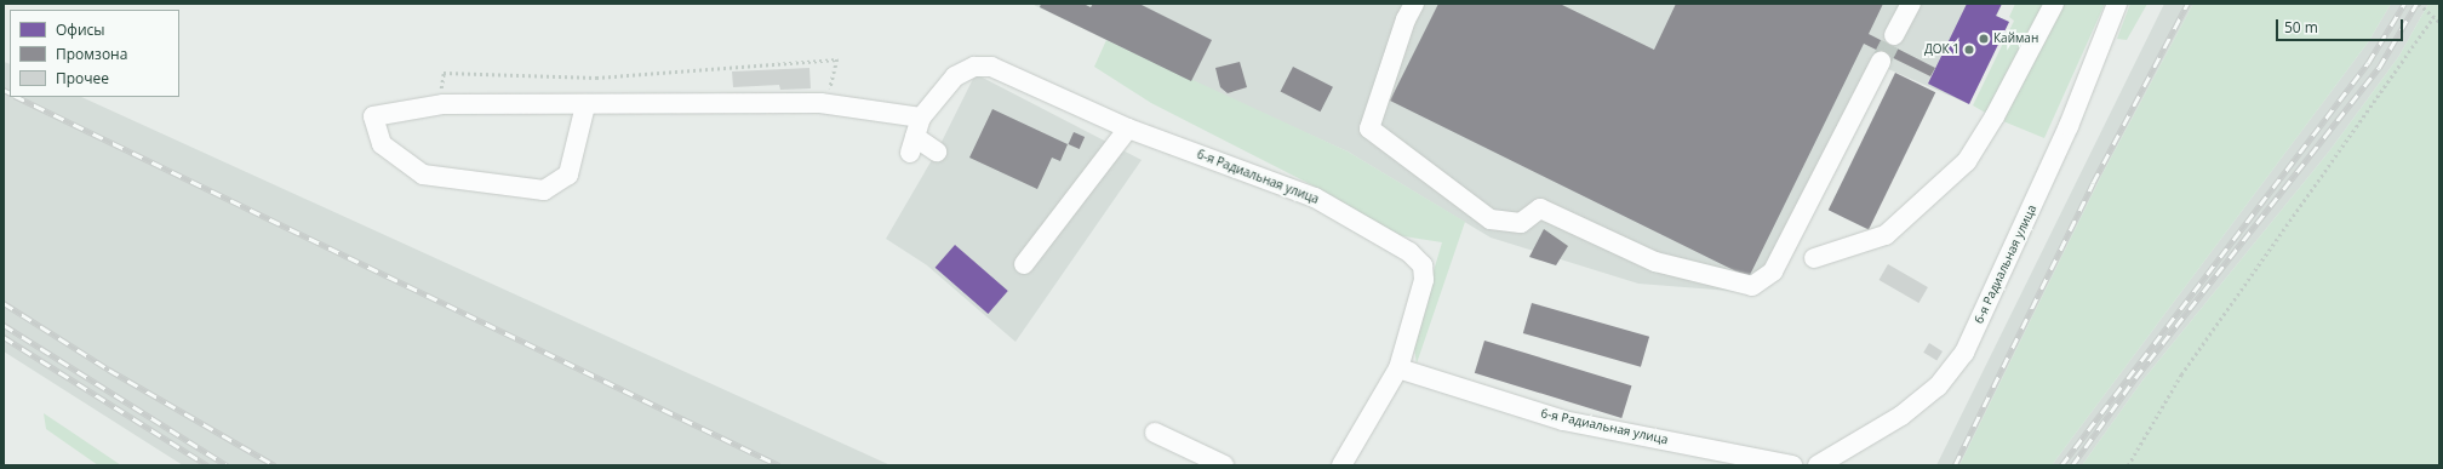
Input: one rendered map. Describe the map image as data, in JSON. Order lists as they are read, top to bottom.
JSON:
{
  "streets": {
    "street": ["6-я Радиальная улица"]
  },
  "places": ["Кайман", "ДОК 1"],
  "legend": ["Офисы", "Промзона", "Прочее"],
  "scale_bar": "50 m"
}
